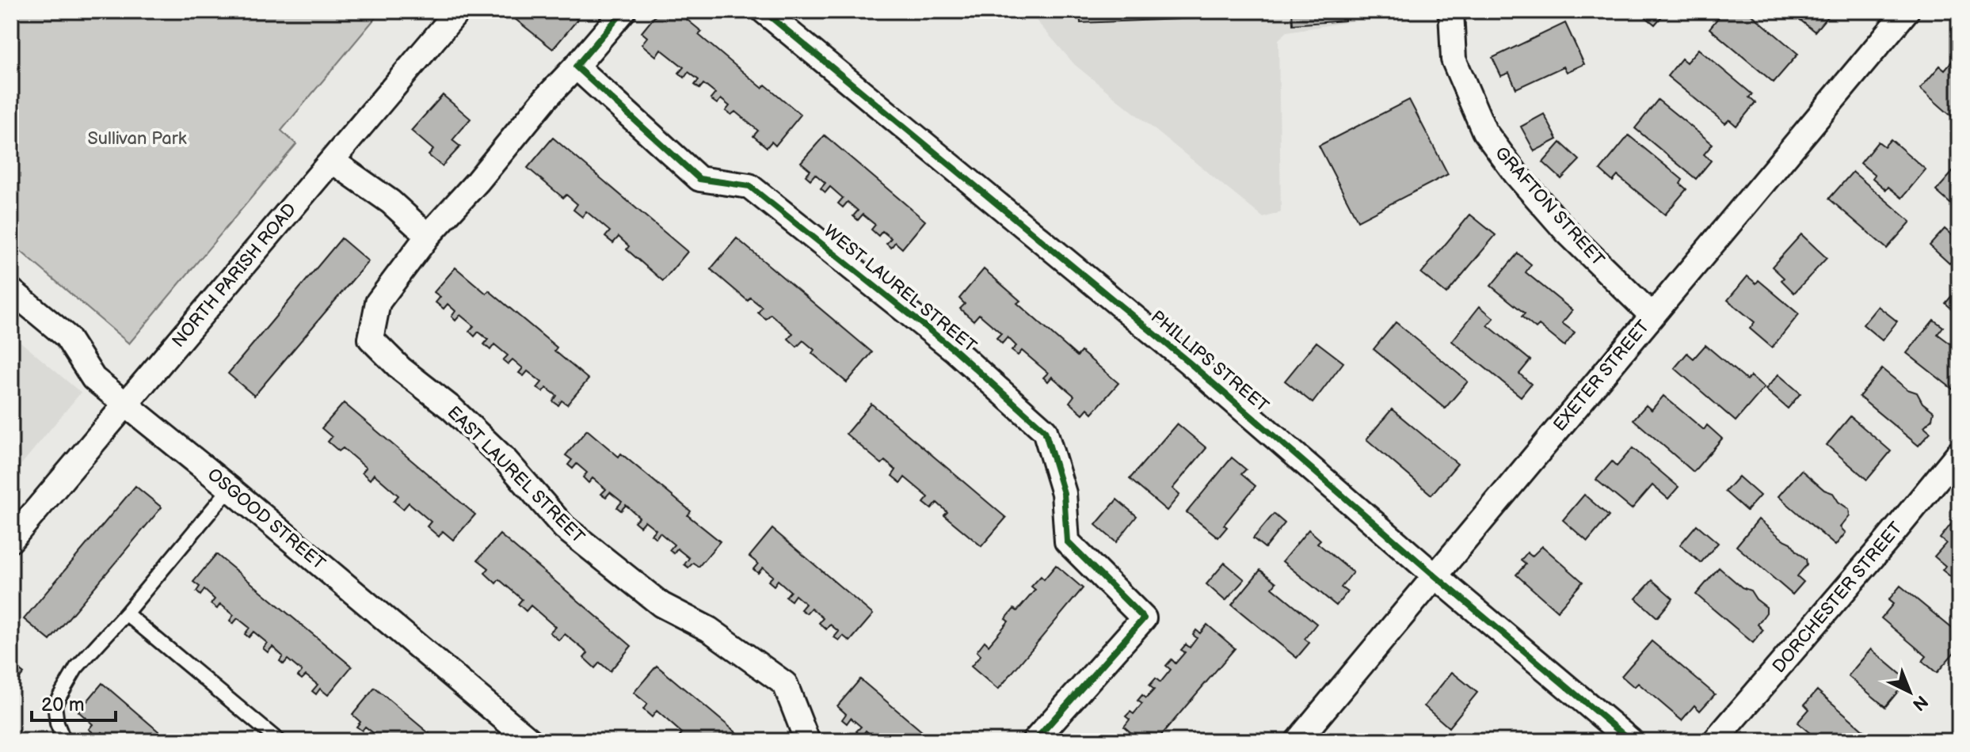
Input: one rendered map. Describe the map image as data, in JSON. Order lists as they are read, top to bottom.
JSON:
{
  "streets": {
    "street": [
      "GRAFTON STREET",
      "NORTH PARISH ROAD",
      "WEST LAUREL STREET",
      "PHILLIPS STREET",
      "EXETER STREET",
      "EAST LAUREL STREET",
      "OSGOOD STREET",
      "DORCHESTER STREET"
    ]
  },
  "crossings": [
    ["GRAFTON STREET", "EXETER STREET"],
    ["NORTH PARISH ROAD", "OSGOOD STREET"],
    ["PHILLIPS STREET", "EXETER STREET"]
  ],
  "parks": ["Sullivan Park"],
  "scale_bar": "20 m",
  "north": "bottom right"
}
